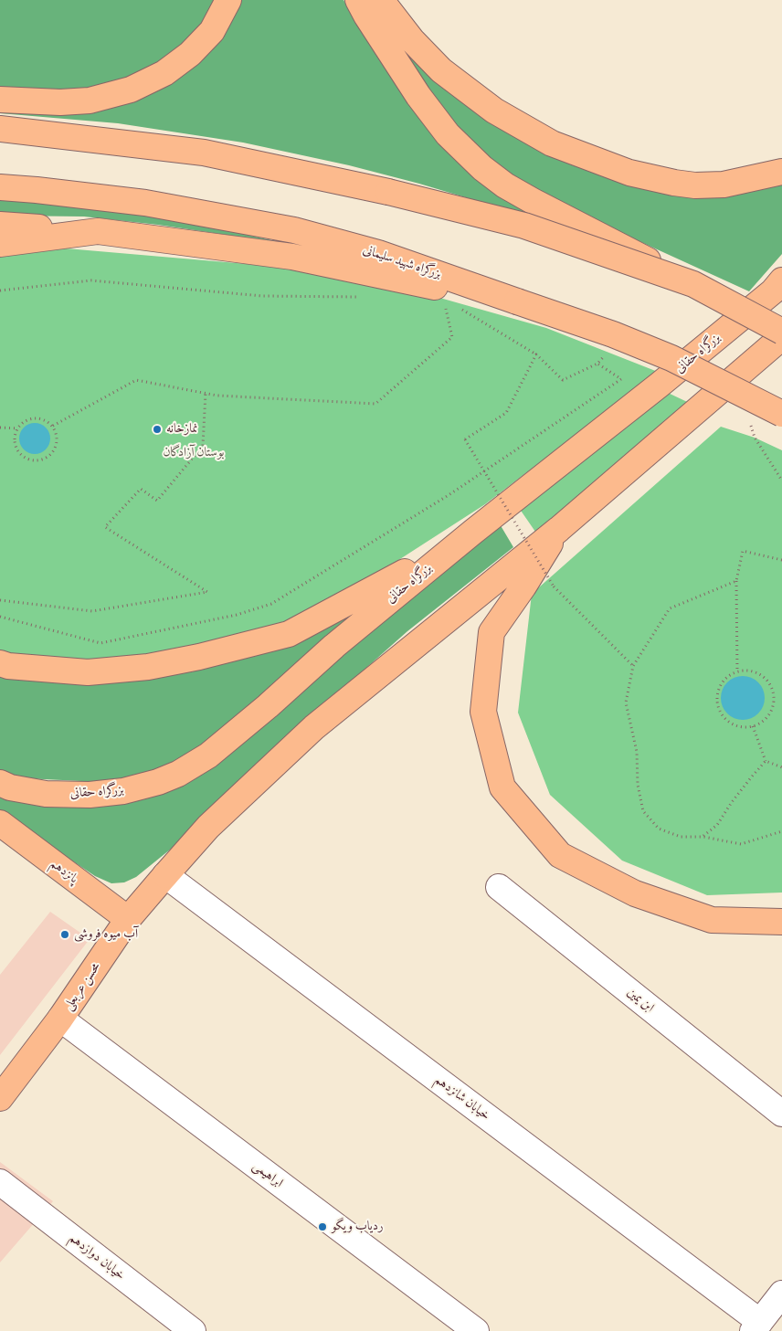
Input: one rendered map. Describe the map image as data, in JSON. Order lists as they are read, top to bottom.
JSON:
{
  "streets": {
    "main road": [
      "بزرگراه شهید سلیمانی",
      "بزرگراه حقانی",
      "پانزدهم",
      "محسن عربعلی"
    ],
    "street": [
      "ابن یمین",
      "خیابان شانزدهم",
      "ابراهیمی",
      "خیابان دوازدهم"
    ]
  },
  "crossings": [
    ["پانزدهم", "محسن عربعلی"],
    ["محسن عربعلی", "خیابان شانزدهم"],
    ["محسن عربعلی", "ابراهیمی"]
  ],
  "parks": ["بوستان آزادگان"],
  "places": ["نمازخانه", "آب میوه فروشی", "ردیاب ویگو"]
}
